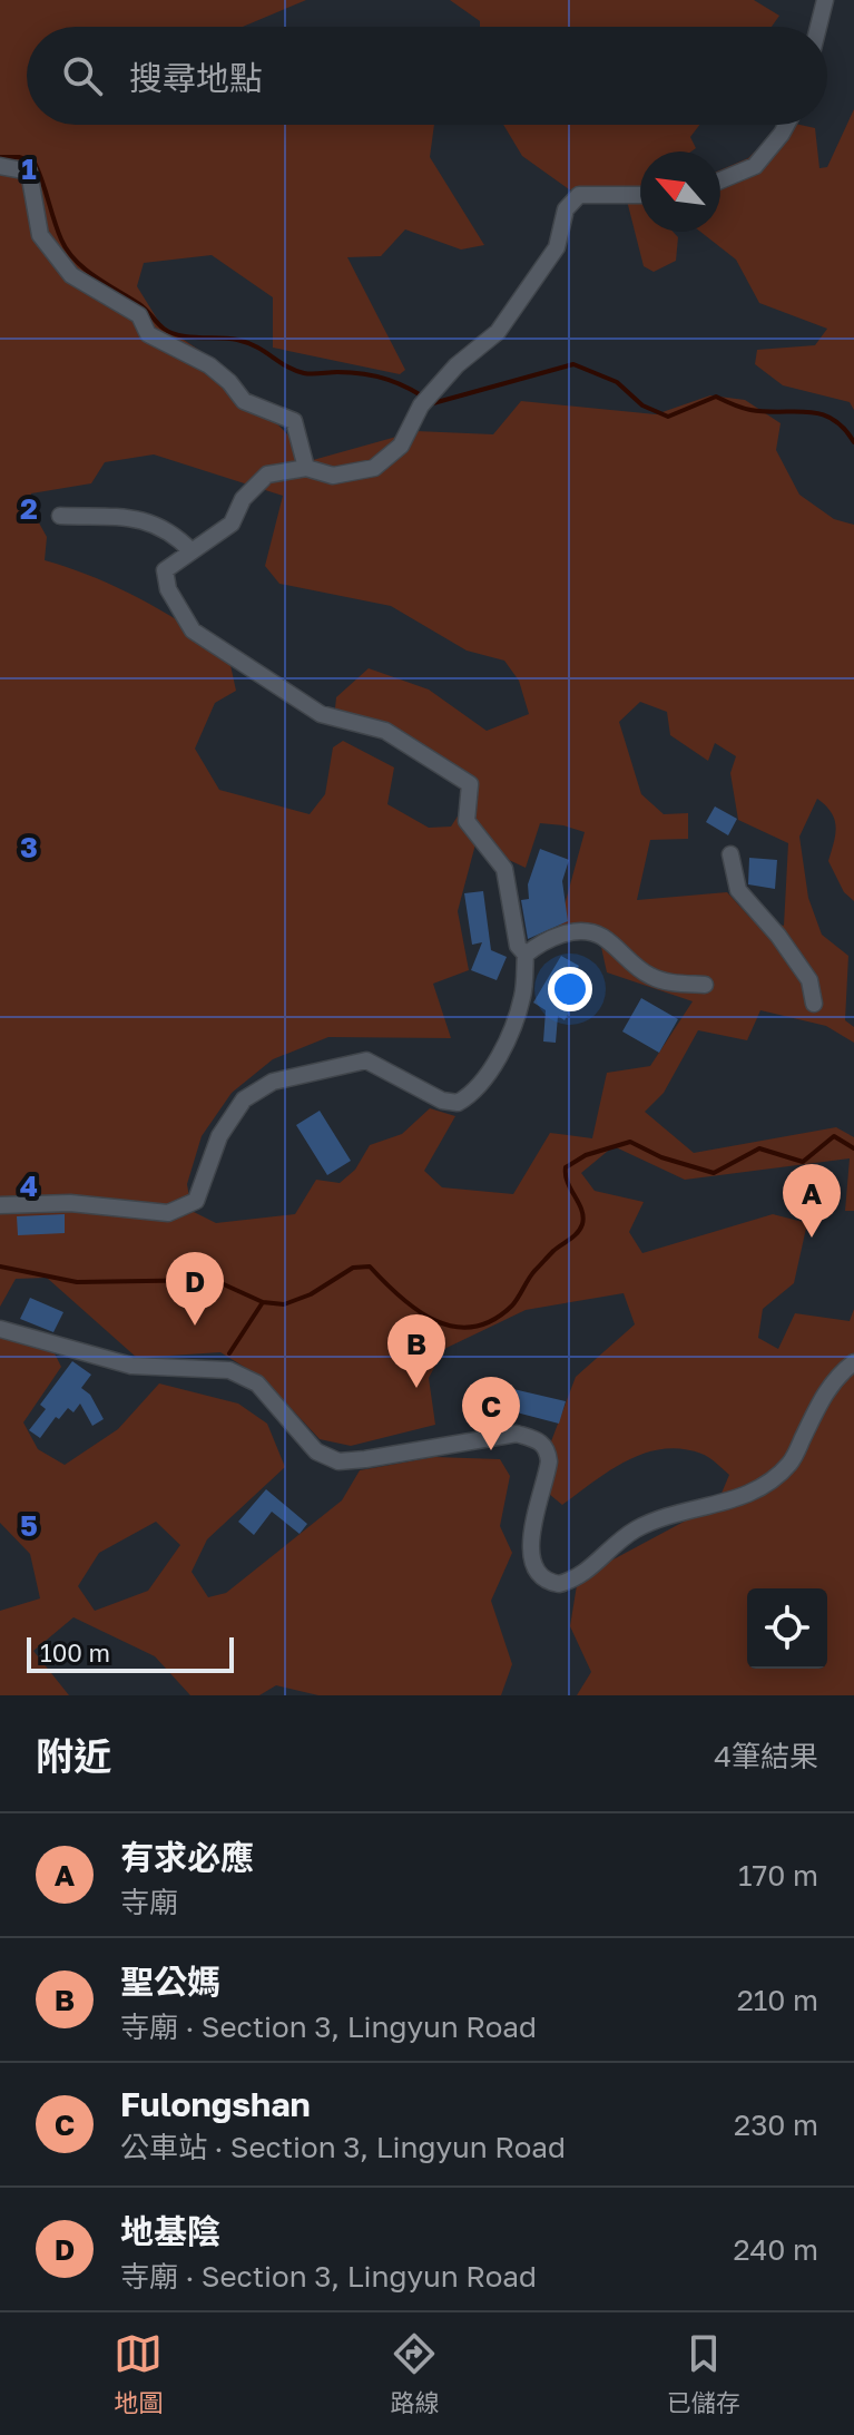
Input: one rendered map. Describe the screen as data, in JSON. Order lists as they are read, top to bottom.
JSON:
{
  "scale_bar": "100 m",
  "north": "top left",
  "page": {
    "search": "搜尋地點",
    "pins": [
      "A",
      "D",
      "B",
      "C"
    ],
    "scale": "100 m",
    "heading": ["附近", "4筆結果"],
    "list": [
      {
        "mark": "A",
        "name": "有求必應",
        "note": "寺廟",
        "value": "170 m"
      },
      {
        "mark": "B",
        "name": "聖公媽",
        "note": "寺廟 · Section 3, Lingyun Road",
        "value": "210 m"
      },
      {
        "mark": "C",
        "name": "Fulongshan",
        "note": "公車站 · Section 3, Lingyun Road",
        "value": "230 m"
      },
      {
        "mark": "D",
        "name": "地基陰",
        "note": "寺廟 · Section 3, Lingyun Road",
        "value": "240 m"
      }
    ],
    "nav": ["地圖", "路線", "已儲存"]
  },
  "grid": {
    "rows": [
      "1",
      "2",
      "3",
      "4",
      "5"
    ]
  }
}
